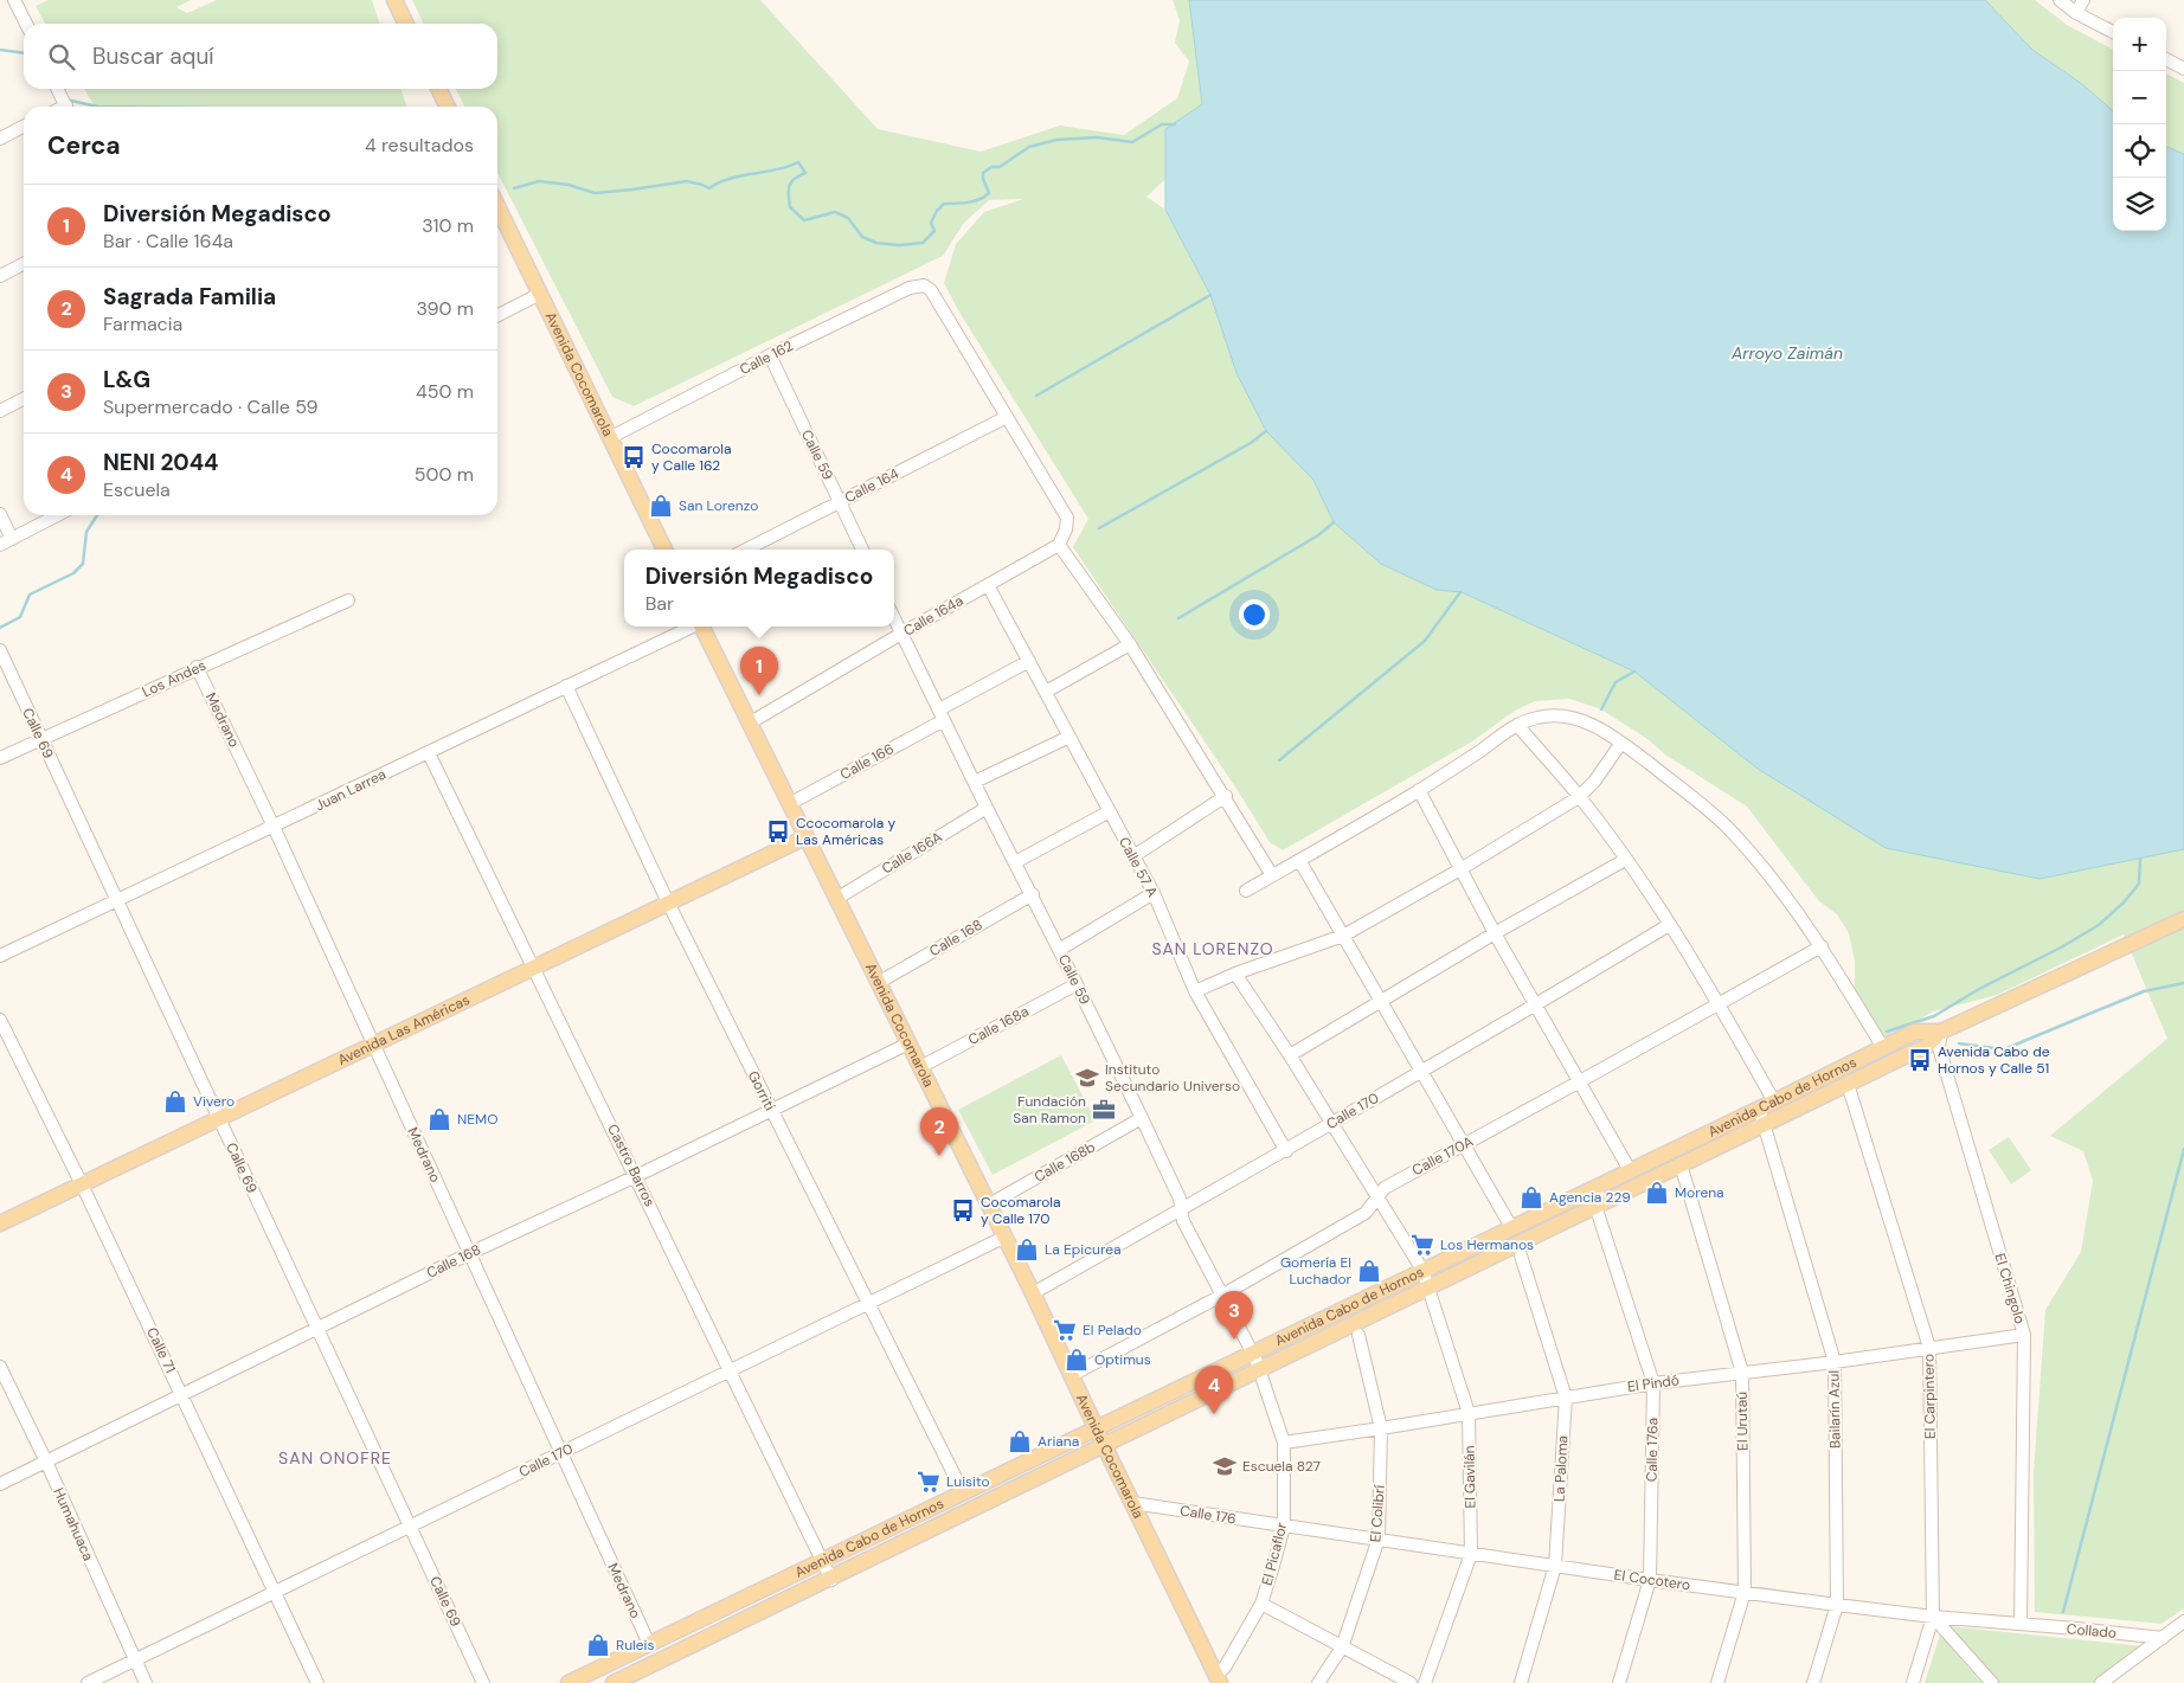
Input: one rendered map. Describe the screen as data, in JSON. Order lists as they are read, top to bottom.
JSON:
{
  "streets": {
    "main road": ["Avenida Cocomarola", "Avenida Las Américas", "Avenida Cabo de Hornos"],
    "street": [
      "Calle 162",
      "Calle 59",
      "Calle 164",
      "Calle 164a",
      "Los Andes",
      "Medrano",
      "Calle 69",
      "Calle 166",
      "Juan Larrea",
      "Calle 166A",
      "Calle 57 A",
      "Calle 168",
      "Calle 168a",
      "Gorriti",
      "Calle 170",
      "Calle 170A",
      "Calle 168b",
      "Castro Barros",
      "El Chingolo",
      "Calle 71",
      "El Pindó",
      "El Carpintero",
      "Bailarín Azul",
      "El Urutaú",
      "Calle 176a",
      "La Paloma",
      "El Gavilán",
      "El Colibrí",
      "Calle 176",
      "Humahuaca",
      "El Picaflor",
      "El Cocotero",
      "Collado"
    ]
  },
  "crossings": [
    ["Calle 162", "Avenida Cocomarola"],
    ["Calle 162", "Calle 59"],
    ["Calle 162", "Calle 164"],
    ["Avenida Cocomarola", "Calle 164a"],
    ["Avenida Cocomarola", "Calle 166"],
    ["Avenida Cocomarola", "Calle 166A"],
    ["Avenida Cocomarola", "Calle 168"],
    ["Avenida Cocomarola", "Calle 168a"],
    ["Avenida Cocomarola", "Avenida Las Américas"],
    ["Avenida Cocomarola", "Avenida Cabo de Hornos"],
    ["Avenida Cocomarola", "Calle 170"],
    ["Avenida Cocomarola", "Calle 170A"],
    ["Avenida Cocomarola", "Calle 168b"],
    ["Avenida Cocomarola", "Calle 176"],
    ["Avenida Cocomarola", "El Picaflor"],
    ["Calle 59", "Calle 164"],
    ["Calle 59", "Calle 164a"],
    ["Calle 59", "Calle 166"],
    ["Calle 59", "Calle 166A"],
    ["Calle 59", "Calle 168"],
    ["Calle 59", "Calle 168a"],
    ["Calle 59", "Avenida Cabo de Hornos"],
    ["Calle 59", "Calle 170"],
    ["Calle 59", "Calle 170A"],
    ["Calle 59", "Calle 168b"],
    ["Calle 59", "El Picaflor"],
    ["Calle 164a", "Calle 57 A"],
    ["Los Andes", "Medrano"],
    ["Los Andes", "Calle 69"],
    ["Medrano", "Juan Larrea"],
    ["Medrano", "Calle 168"],
    ["Medrano", "Avenida Las Américas"],
    ["Medrano", "Avenida Cabo de Hornos"],
    ["Medrano", "Calle 170"],
    ["Calle 69", "Juan Larrea"],
    ["Calle 69", "Calle 168"],
    ["Calle 69", "Avenida Las Américas"],
    ["Calle 69", "Calle 170"],
    ["Calle 166", "Calle 57 A"],
    ["Juan Larrea", "Gorriti"],
    ["Juan Larrea", "Castro Barros"],
    ["Calle 57 A", "Calle 170"],
    ["Calle 168", "Gorriti"],
    ["Calle 168", "Castro Barros"],
    ["Calle 168", "Calle 71"],
    ["Calle 168", "Humahuaca"],
    ["Avenida Las Américas", "Gorriti"],
    ["Avenida Las Américas", "Castro Barros"],
    ["Avenida Las Américas", "Calle 71"],
    ["Gorriti", "Avenida Cabo de Hornos"],
    ["Gorriti", "Calle 170"],
    ["Avenida Cabo de Hornos", "Castro Barros"],
    ["Avenida Cabo de Hornos", "El Chingolo"],
    ["Avenida Cabo de Hornos", "El Carpintero"],
    ["Avenida Cabo de Hornos", "Bailarín Azul"],
    ["Avenida Cabo de Hornos", "El Urutaú"],
    ["Avenida Cabo de Hornos", "Calle 176a"],
    ["Avenida Cabo de Hornos", "El Gavilán"],
    ["Avenida Cabo de Hornos", "El Picaflor"],
    ["Calle 170", "Castro Barros"],
    ["Calle 170", "Calle 71"],
    ["Calle 170", "El Gavilán"],
    ["Calle 170", "Humahuaca"],
    ["Calle 170A", "El Gavilán"],
    ["El Chingolo", "El Pindó"],
    ["El Chingolo", "El Cocotero"],
    ["El Chingolo", "Collado"],
    ["El Pindó", "El Carpintero"],
    ["El Pindó", "Bailarín Azul"],
    ["El Pindó", "El Urutaú"],
    ["El Pindó", "Calle 176a"],
    ["El Pindó", "La Paloma"],
    ["El Pindó", "El Gavilán"],
    ["El Pindó", "El Colibrí"],
    ["El Pindó", "El Picaflor"],
    ["El Carpintero", "El Cocotero"],
    ["Bailarín Azul", "El Cocotero"],
    ["El Urutaú", "El Cocotero"],
    ["Calle 176a", "El Cocotero"],
    ["La Paloma", "El Cocotero"],
    ["El Gavilán", "El Cocotero"],
    ["El Colibrí", "El Cocotero"],
    ["Calle 176", "El Picaflor"],
    ["Calle 176", "El Cocotero"],
    ["El Picaflor", "El Cocotero"],
    ["El Cocotero", "Collado"]
  ],
  "districts": ["SAN LORENZO", "SAN ONOFRE"],
  "water": ["Arroyo Zaimán"],
  "places": {
    "bus stop": [
      "Cocomarola y Calle 162",
      "Ccocomarola y Las Américas",
      "Avenida Cabo de Hornos y Calle 51",
      "Cocomarola y Calle 170"
    ],
    "shop": [
      "San Lorenzo",
      "Vivero",
      "NEMO",
      "Morena",
      "Agencia 229",
      "La Epicurea",
      "Gomería El Luchador",
      "Optimus",
      "Ariana",
      "Ruleis"
    ],
    "school or university": ["Instituto Secundario Universo", "Escuela 827"],
    "office": ["Fundación San Ramon"],
    "supermarket": ["Los Hermanos", "El Pelado", "Luisito"]
  },
  "page": {
    "map_buttons": ["+", "−"],
    "search": "Buscar aquí",
    "heading": ["Cerca", "4 resultados"],
    "list": [
      {
        "mark": "1",
        "name": "Diversión Megadisco",
        "note": "Bar · Calle 164a",
        "value": "310 m"
      },
      {
        "mark": "2",
        "name": "Sagrada Familia",
        "note": "Farmacia",
        "value": "390 m"
      },
      {
        "mark": "3",
        "name": "L&G",
        "note": "Supermercado · Calle 59",
        "value": "450 m"
      },
      {
        "mark": "4",
        "name": "NENI 2044",
        "note": "Escuela",
        "value": "500 m"
      }
    ],
    "popup": ["Diversión Megadisco", "Bar"],
    "pins": [
      "1",
      "2",
      "3",
      "4"
    ]
  }
}
